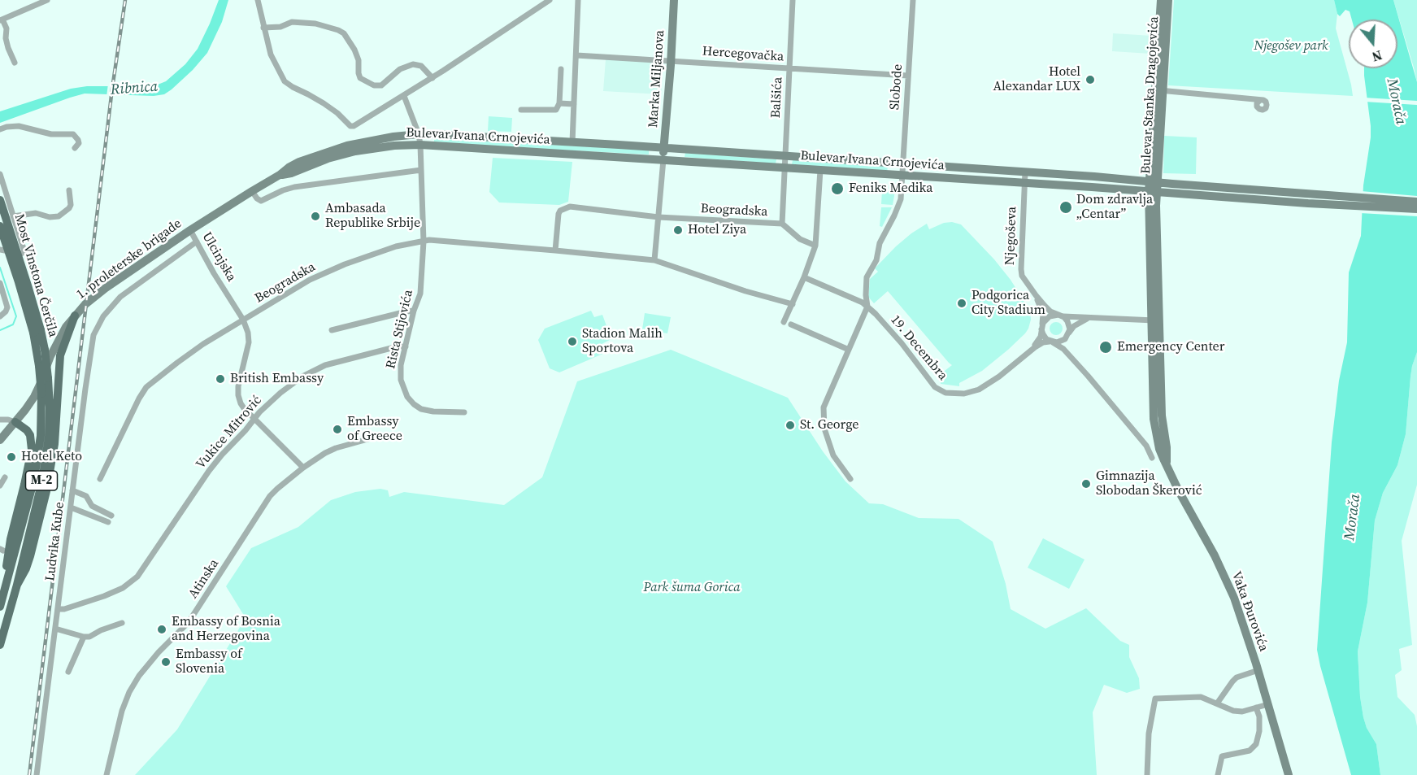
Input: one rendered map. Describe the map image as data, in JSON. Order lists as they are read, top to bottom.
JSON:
{
  "streets": {
    "main road": [
      "Marka Miljanova",
      "Bulevar Stanka Dragojevića",
      "Bulevar Ivana Crnojevića",
      "1. proleterske brigade",
      "Most Vinstona Čerčila",
      "M-2",
      "Vaka Đurovića"
    ],
    "street": [
      "Hercegovačka",
      "Slobode",
      "Balšića",
      "Beogradska",
      "Njegoševa",
      "Ulcinjska",
      "Rista Stijovića",
      "19. Decembra",
      "Vukice Mitrović",
      "Ludvika Kube",
      "Atinska"
    ]
  },
  "crossings": [
    ["Hercegovačka", "Marka Miljanova"],
    ["Hercegovačka", "Slobode"],
    ["Hercegovačka", "Balšića"],
    ["Marka Miljanova", "Bulevar Ivana Crnojevića"],
    ["Slobode", "Bulevar Ivana Crnojevića"],
    ["Bulevar Stanka Dragojevića", "Bulevar Ivana Crnojevića"],
    ["Bulevar Stanka Dragojevića", "Vaka Đurovića"],
    ["Balšića", "Bulevar Ivana Crnojevića"],
    ["Balšića", "Beogradska"],
    ["Bulevar Ivana Crnojevića", "Beogradska"],
    ["Bulevar Ivana Crnojevića", "Njegoševa"],
    ["Bulevar Ivana Crnojevića", "1. proleterske brigade"],
    ["Bulevar Ivana Crnojevića", "Rista Stijovića"],
    ["Bulevar Ivana Crnojevića", "Vaka Đurovića"],
    ["Beogradska", "Ulcinjska"],
    ["Beogradska", "Rista Stijovića"],
    ["Ulcinjska", "1. proleterske brigade"],
    ["Ulcinjska", "Vukice Mitrović"],
    ["Ulcinjska", "Ludvika Kube"],
    ["Ulcinjska", "Atinska"],
    ["Most Vinstona Čerčila", "M-2"],
    ["Rista Stijovića", "Vukice Mitrović"],
    ["Vukice Mitrović", "Ludvika Kube"]
  ],
  "water": ["Ribnica", "Morača"],
  "parks": ["Njegošev park", "Park šuma Gorica"],
  "places": [
    "Hotel Alexandar LUX",
    "Feniks Medika",
    "Dom zdravlja „Centar”",
    "Ambasada Republike Srbije",
    "Hotel Ziya",
    "Podgorica City Stadium",
    "Stadion Malih Sportova",
    "Emergency Center",
    "British Embassy",
    "St. George",
    "Embassy of Greece",
    "Hotel Keto",
    "Gimnazija Slobodan Škerović",
    "Embassy of Bosnia and Herzegovina",
    "Embassy of Slovenia"
  ],
  "north": "bottom"
}
